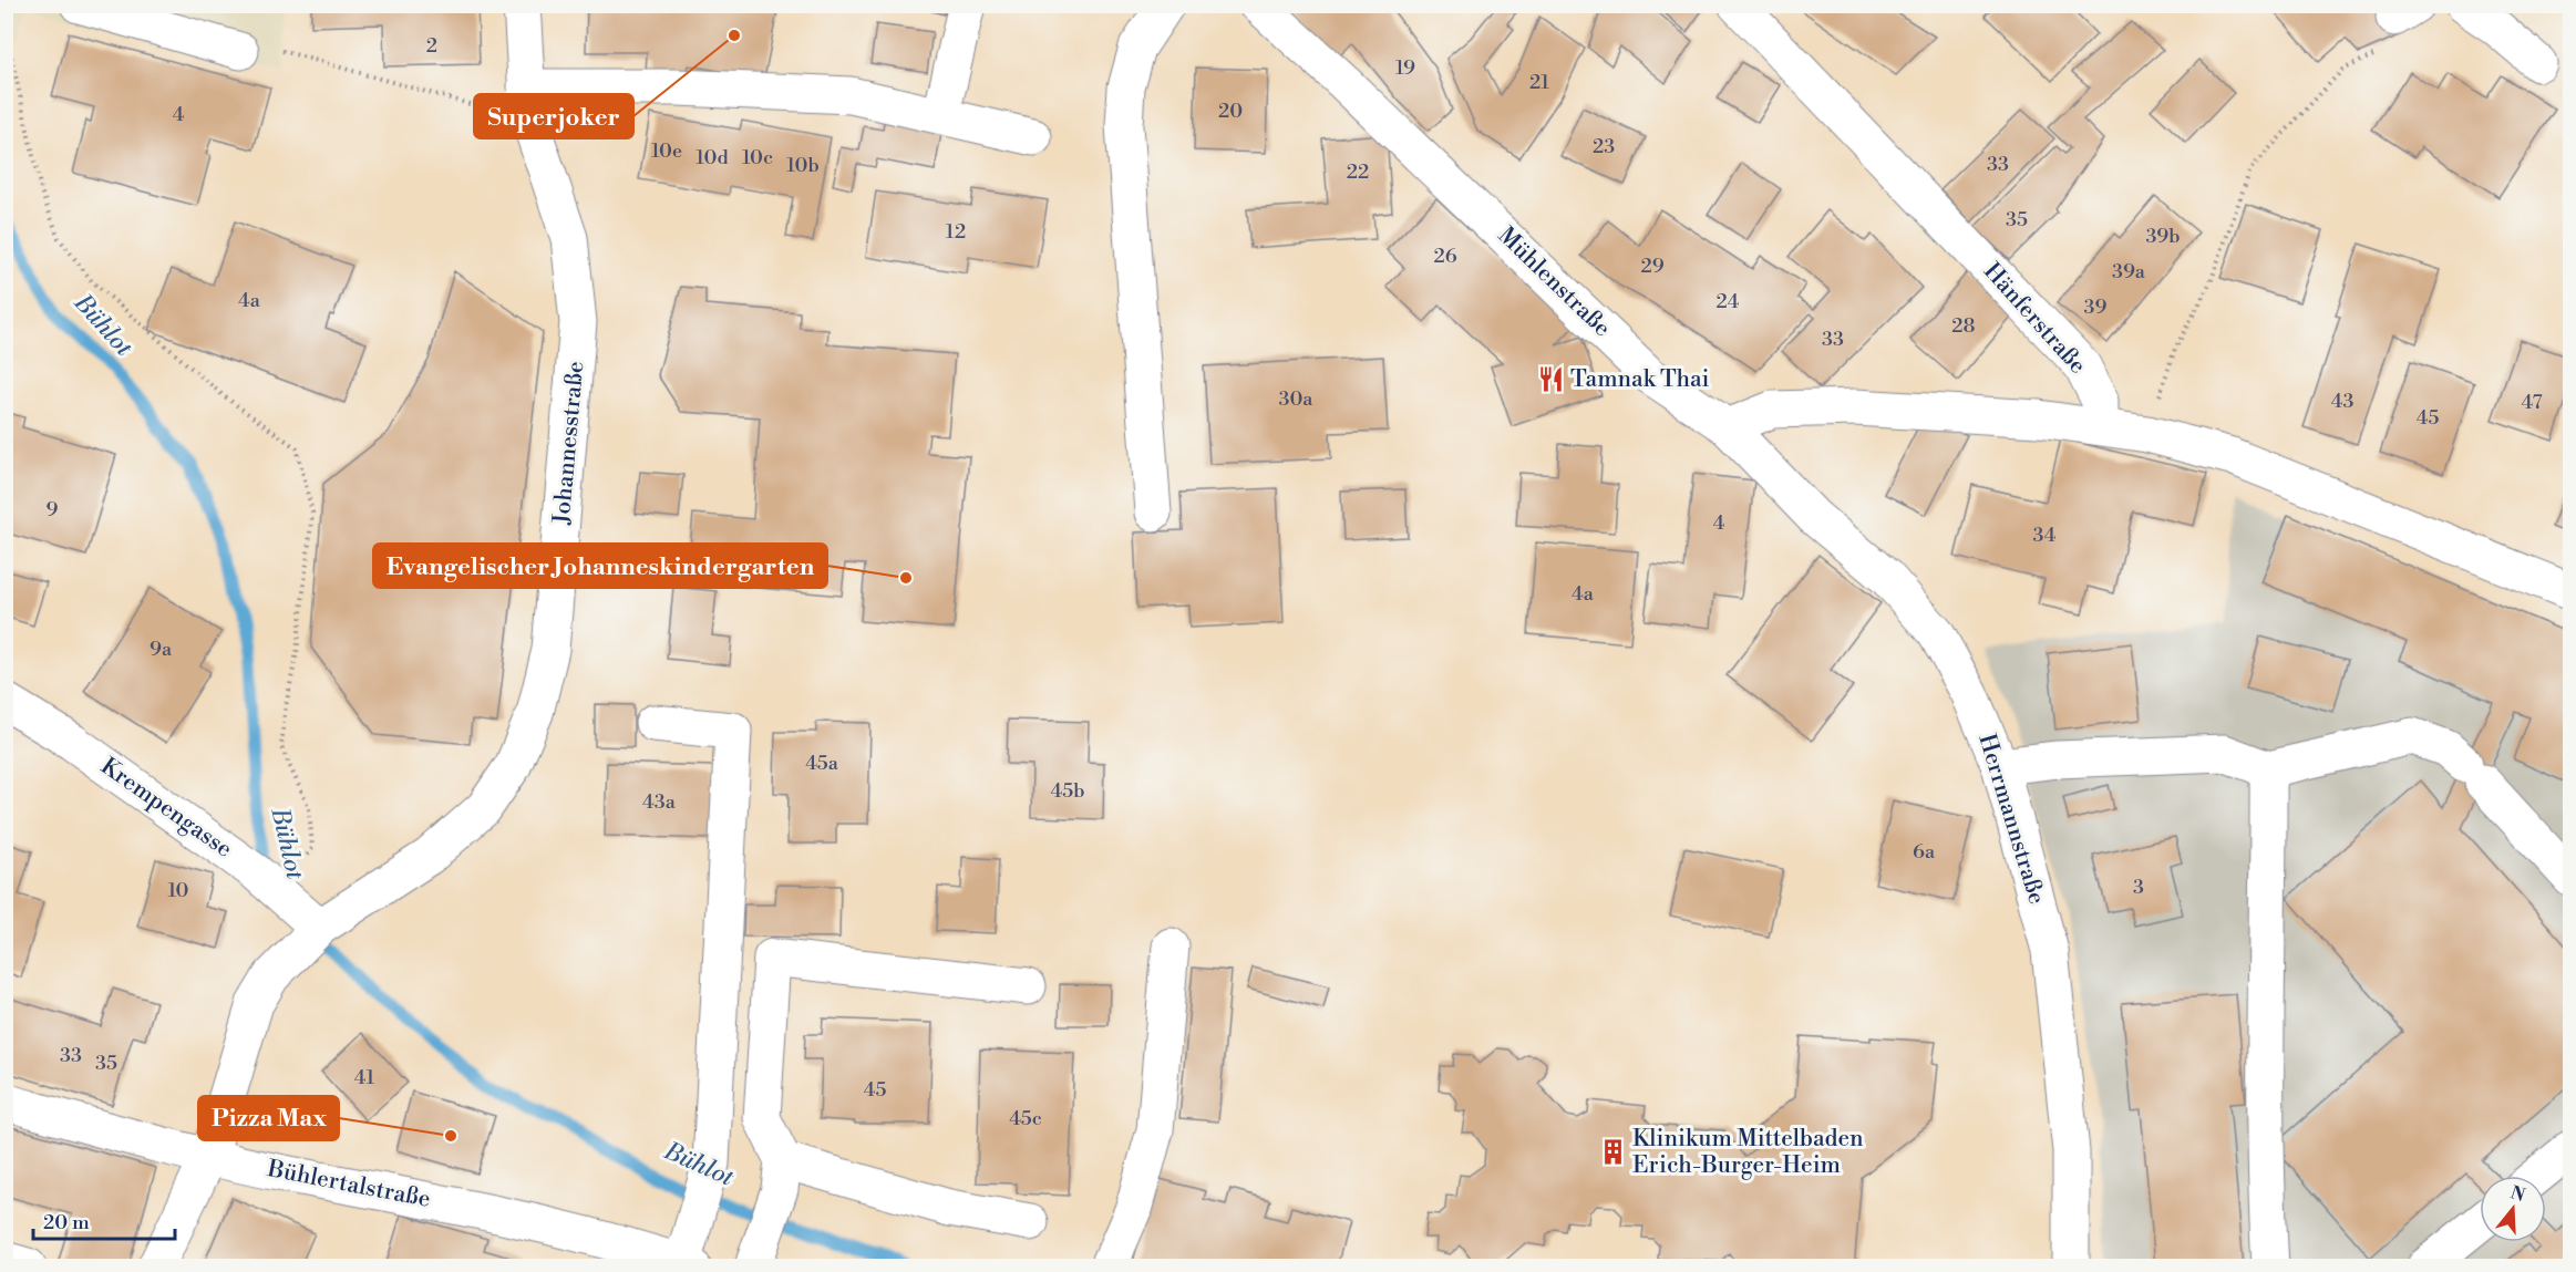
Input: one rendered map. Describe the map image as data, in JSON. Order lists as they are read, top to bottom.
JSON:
{
  "streets": {
    "street": [
      "Mühlenstraße",
      "Hänferstraße",
      "Johannesstraße",
      "Krempengasse",
      "Herrmannstraße",
      "Bühlertalstraße"
    ]
  },
  "crossings": [
    ["Mühlenstraße", "Herrmannstraße"],
    ["Johannesstraße", "Krempengasse"],
    ["Johannesstraße", "Bühlertalstraße"]
  ],
  "water": ["Bühlot"],
  "places": {
    "other": ["Superjoker", "Evangelischer Johanneskindergarten", "Pizza Max"],
    "restaurant": ["Tamnak Thai"],
    "building": ["Klinikum Mittelbaden Erich-Burger-Heim"]
  },
  "house_numbers": [
    "2",
    "19",
    "21",
    "20",
    "4",
    "23",
    "10e",
    "10d",
    "10c",
    "33",
    "10b",
    "22",
    "35",
    "12",
    "39b",
    "26",
    "29",
    "39a",
    "4a",
    "24",
    "39",
    "28",
    "33",
    "30a",
    "43",
    "47",
    "45",
    "9",
    "4",
    "34",
    "4a",
    "9a",
    "45a",
    "45b",
    "43a",
    "6a",
    "3",
    "10",
    "33",
    "35",
    "41",
    "45",
    "45c"
  ],
  "scale_bar": "20 m",
  "north": "top"
}
